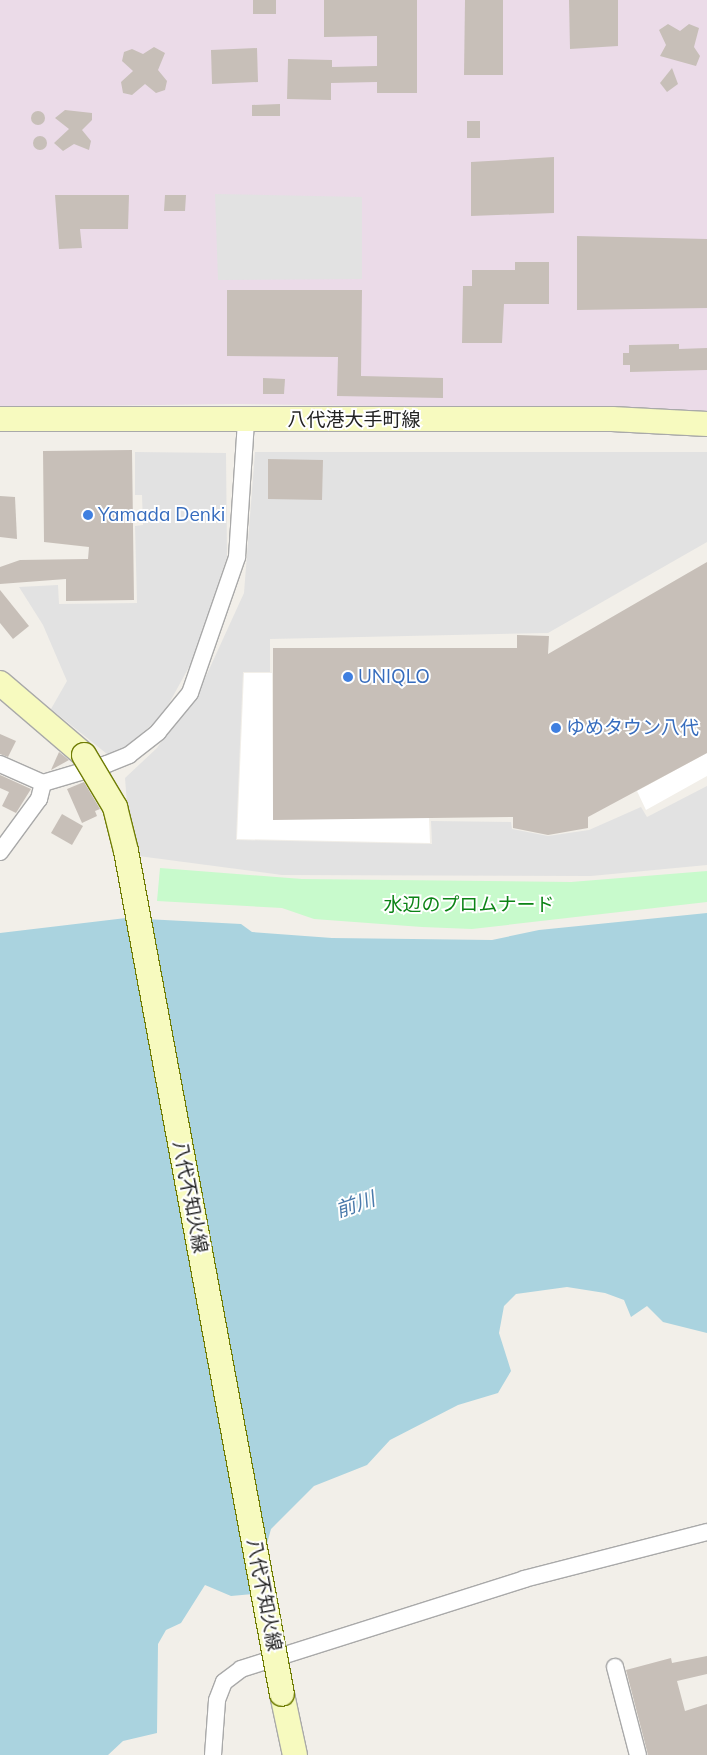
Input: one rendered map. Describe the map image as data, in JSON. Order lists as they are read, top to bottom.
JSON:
{
  "streets": {
    "main road": ["八代港大手町線", "八代不知火線"]
  },
  "water": ["前川"],
  "parks": ["水辺のプロムナード"],
  "places": ["Yamada Denki", "UNIQLO", "ゆめタウン八代"]
}
